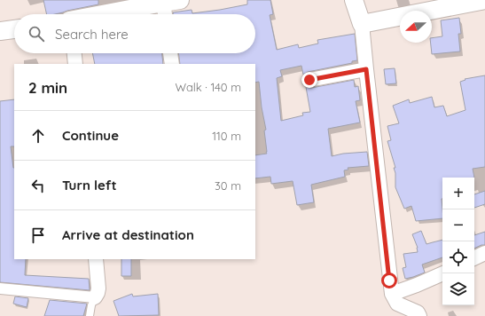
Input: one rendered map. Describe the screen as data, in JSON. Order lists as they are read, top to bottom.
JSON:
{
  "north": "left",
  "page": {
    "search": "Search here",
    "heading": ["2 min", "Walk · 140 m"],
    "list": [
      ["Continue", "110 m"],
      ["Turn left", "30 m"],
      "Arrive at destination"
    ],
    "map_buttons": ["+", "−"]
  }
}
